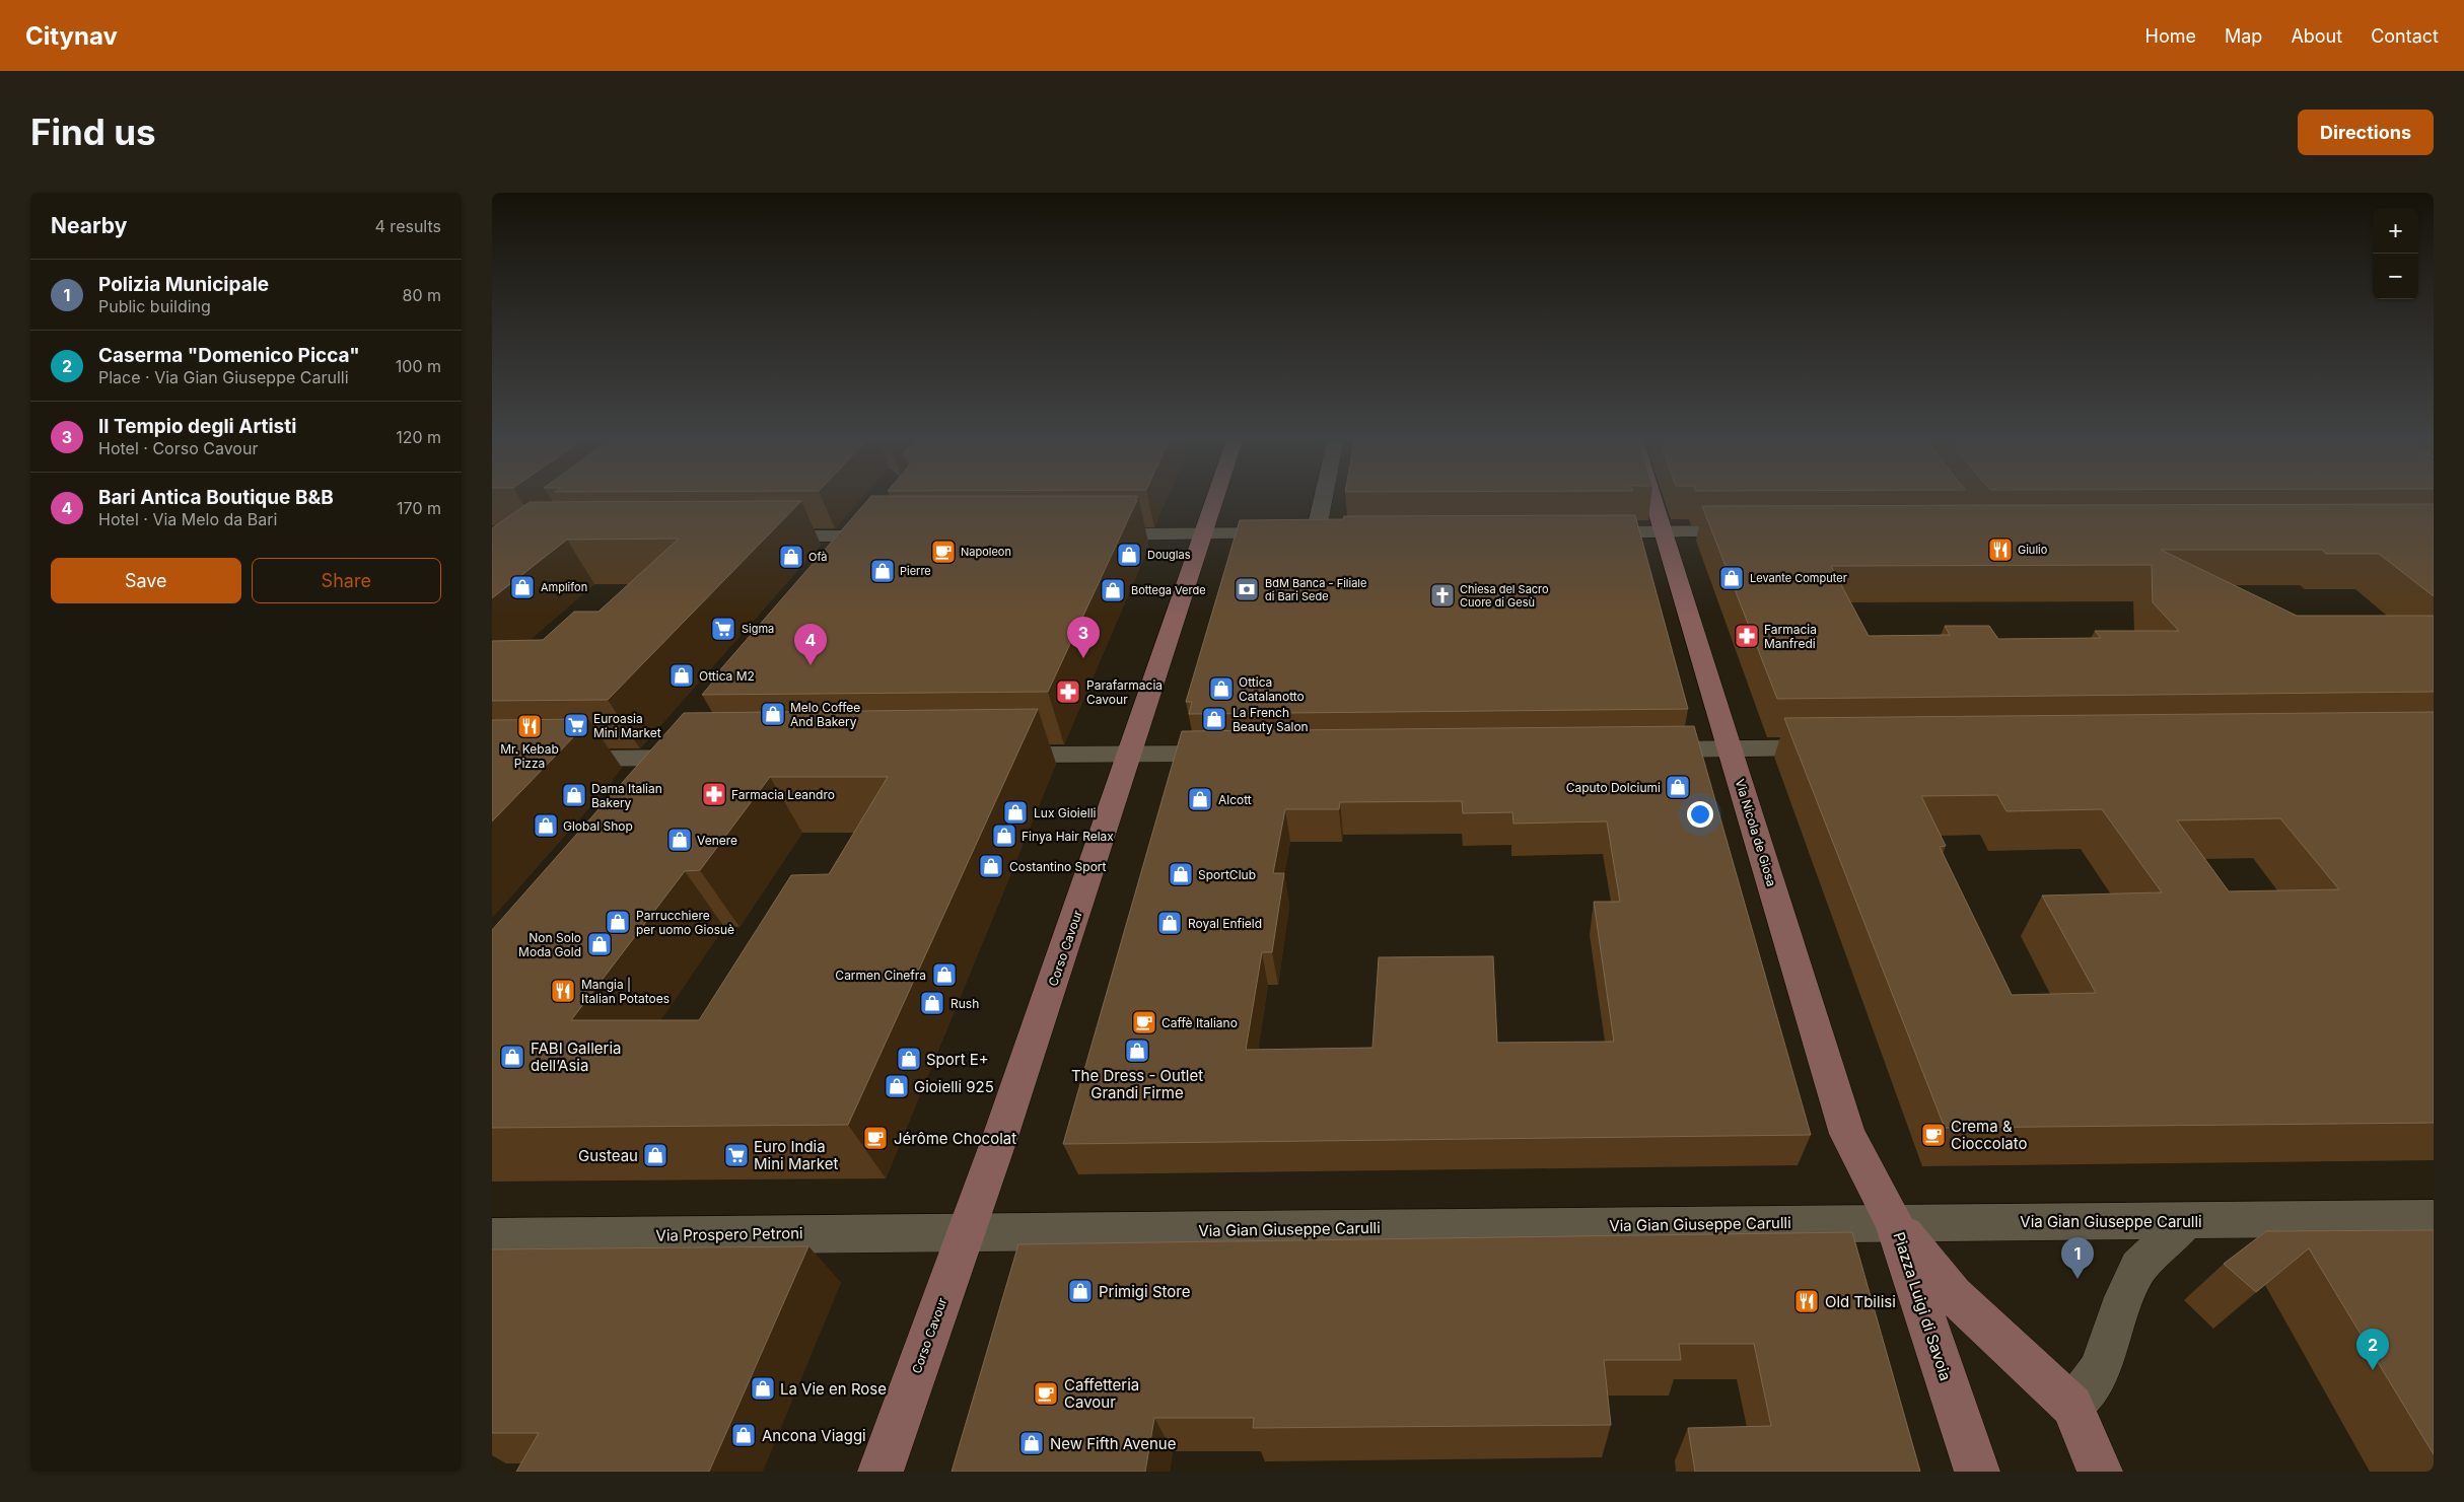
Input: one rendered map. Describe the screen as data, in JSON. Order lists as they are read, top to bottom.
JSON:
{
  "streets": {
    "main road": ["Via Nicola de Giosa", "Corso Cavour", "Piazza Luigi di Savoia"],
    "street": ["Via Gian Giuseppe Carulli", "Via Prospero Petroni"]
  },
  "crossings": [
    ["Via Nicola de Giosa", "Via Gian Giuseppe Carulli"],
    ["Via Nicola de Giosa", "Piazza Luigi di Savoia"],
    ["Corso Cavour", "Via Gian Giuseppe Carulli"],
    ["Corso Cavour", "Via Prospero Petroni"],
    ["Via Gian Giuseppe Carulli", "Via Prospero Petroni"],
    ["Via Gian Giuseppe Carulli", "Piazza Luigi di Savoia"]
  ],
  "places": {
    "restaurant": [
      "Giulio",
      "Mr. Kebab Pizza",
      "Mangia | Italian Potatoes",
      "Old Tbilisi"
    ],
    "cafe": [
      "Napoleon",
      "Caffè Italiano",
      "Crema & Cioccolato",
      "Jérôme Chocolat",
      "Caffetteria Cavour"
    ],
    "shop": [
      "Douglas",
      "Ofà",
      "Pierre",
      "Levante Computer",
      "Amplifon",
      "Bottega Verde",
      "Ottica M2",
      "Ottica Catalanotto",
      "Melo Coffee And Bakery",
      "La French Beauty Salon",
      "Caputo Dolciumi",
      "Dama Italian Bakery",
      "Alcott",
      "Lux Gioielli",
      "Global Shop",
      "Finya Hair Relax",
      "Venere",
      "Costantino Sport",
      "SportClub",
      "Parrucchiere per uomo Giosuè",
      "Royal Enfield",
      "Non Solo Moda Gold",
      "Carmen Cinefra",
      "Rush",
      "The Dress - Outlet Grandi Firme",
      "FABI Galleria dell’Asia",
      "Sport E+",
      "Gioielli 925",
      "Gusteau",
      "Primigi Store",
      "La Vie en Rose",
      "Ancona Viaggi",
      "New Fifth Avenue"
    ],
    "bank": ["BdM Banca - Filiale di Bari Sede"],
    "church": ["Chiesa del Sacro Cuore di Gesù"],
    "supermarket": ["Sigma", "Euroasia Mini Market", "Euro India Mini Market"],
    "pharmacy": ["Farmacia Manfredi", "Parafarmacia Cavour", "Farmacia Leandro"]
  },
  "page": {
    "header": "Citynav",
    "nav": [
      "Home",
      "Map",
      "About",
      "Contact"
    ],
    "buttons": [
      "Directions",
      ["Save", "Share"]
    ],
    "title": "Find us",
    "heading": ["Nearby", "4 results"],
    "map_buttons": ["+", "−"],
    "list": [
      {
        "mark": "1",
        "name": "Polizia Municipale",
        "note": "Public building",
        "value": "80 m"
      },
      {
        "mark": "2",
        "name": "Caserma \"Domenico Picca\"",
        "note": "Place · Via Gian Giuseppe Carulli",
        "value": "100 m"
      },
      {
        "mark": "3",
        "name": "Il Tempio degli Artisti",
        "note": "Hotel · Corso Cavour",
        "value": "120 m"
      },
      {
        "mark": "4",
        "name": "Bari Antica Boutique B&B",
        "note": "Hotel · Via Melo da Bari",
        "value": "170 m"
      }
    ],
    "pins": [
      "3",
      "4",
      "1",
      "2"
    ]
  }
}
